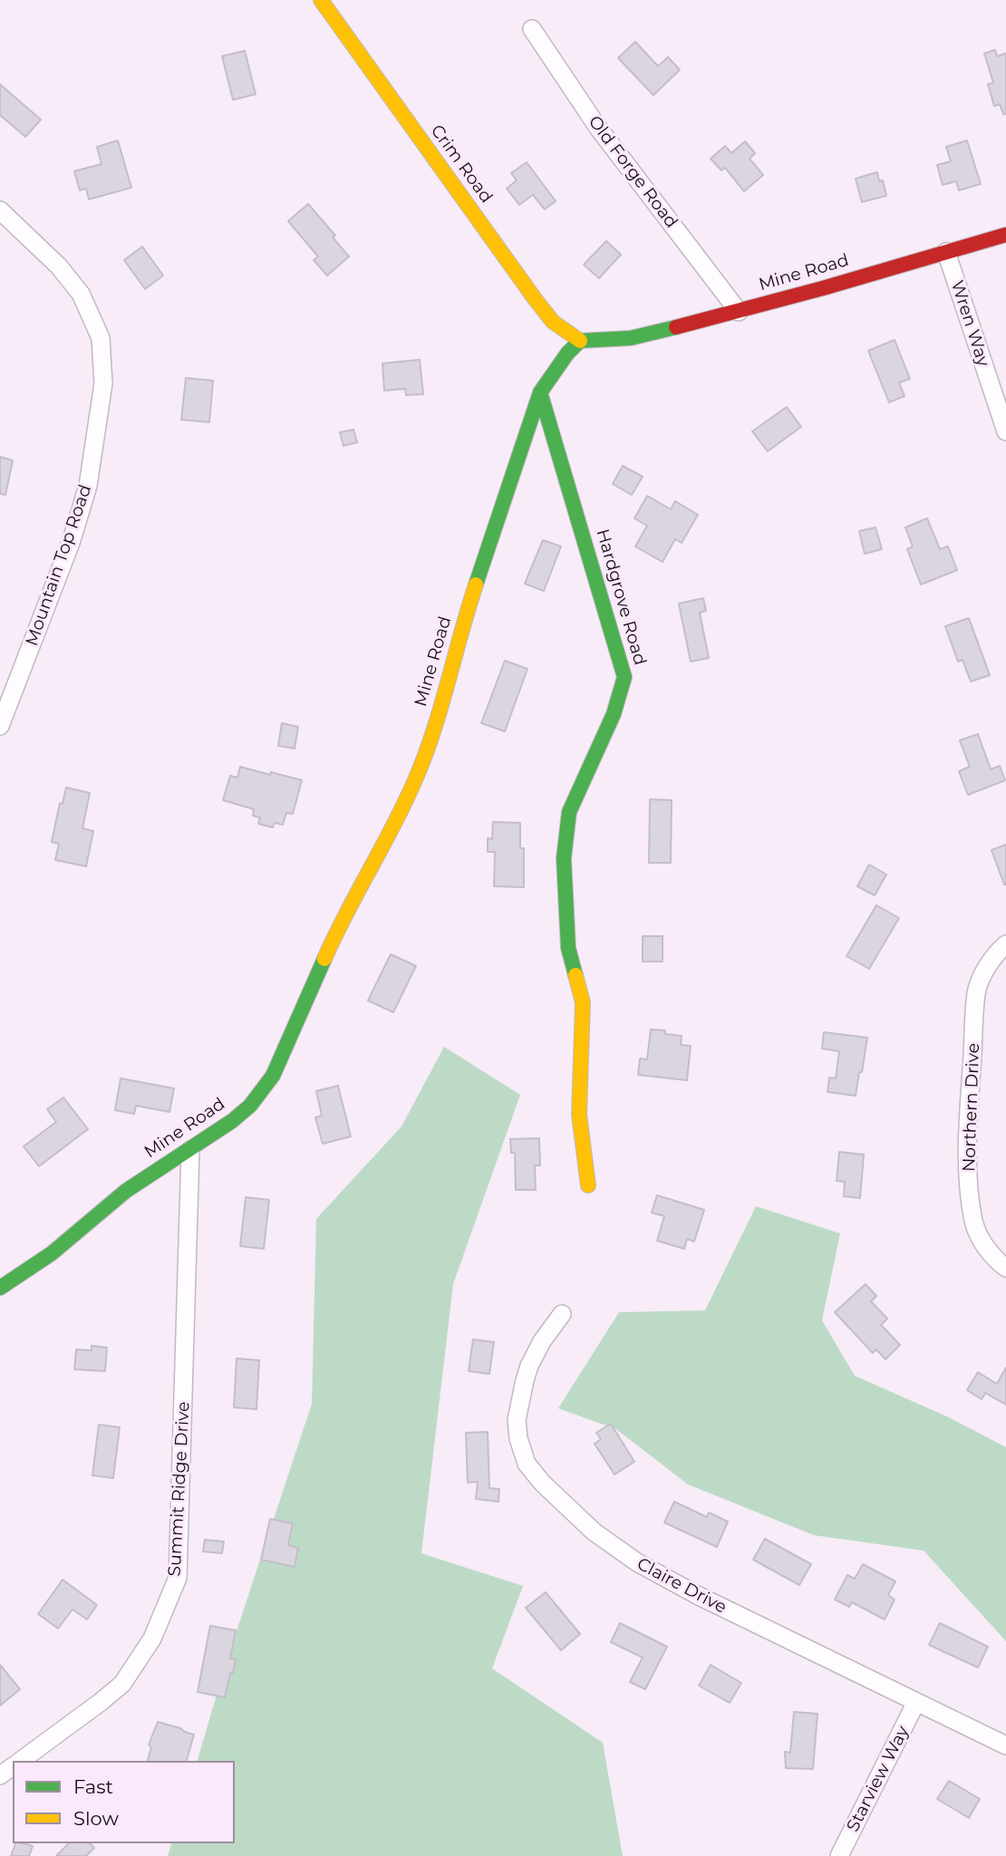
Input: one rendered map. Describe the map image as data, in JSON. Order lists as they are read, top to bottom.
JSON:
{
  "streets": {
    "street": [
      "Crim Road",
      "Old Forge Road",
      "Mine Road",
      "Wren Way",
      "Mountain Top Road",
      "Hardgrove Road",
      "Northern Drive",
      "Summit Ridge Drive",
      "Claire Drive",
      "Starview Way"
    ]
  },
  "crossings": [
    ["Crim Road", "Mine Road"],
    ["Old Forge Road", "Mine Road"],
    ["Mine Road", "Wren Way"],
    ["Mine Road", "Hardgrove Road"],
    ["Mine Road", "Summit Ridge Drive"],
    ["Claire Drive", "Starview Way"]
  ],
  "legend": ["Fast", "Slow"]
}
